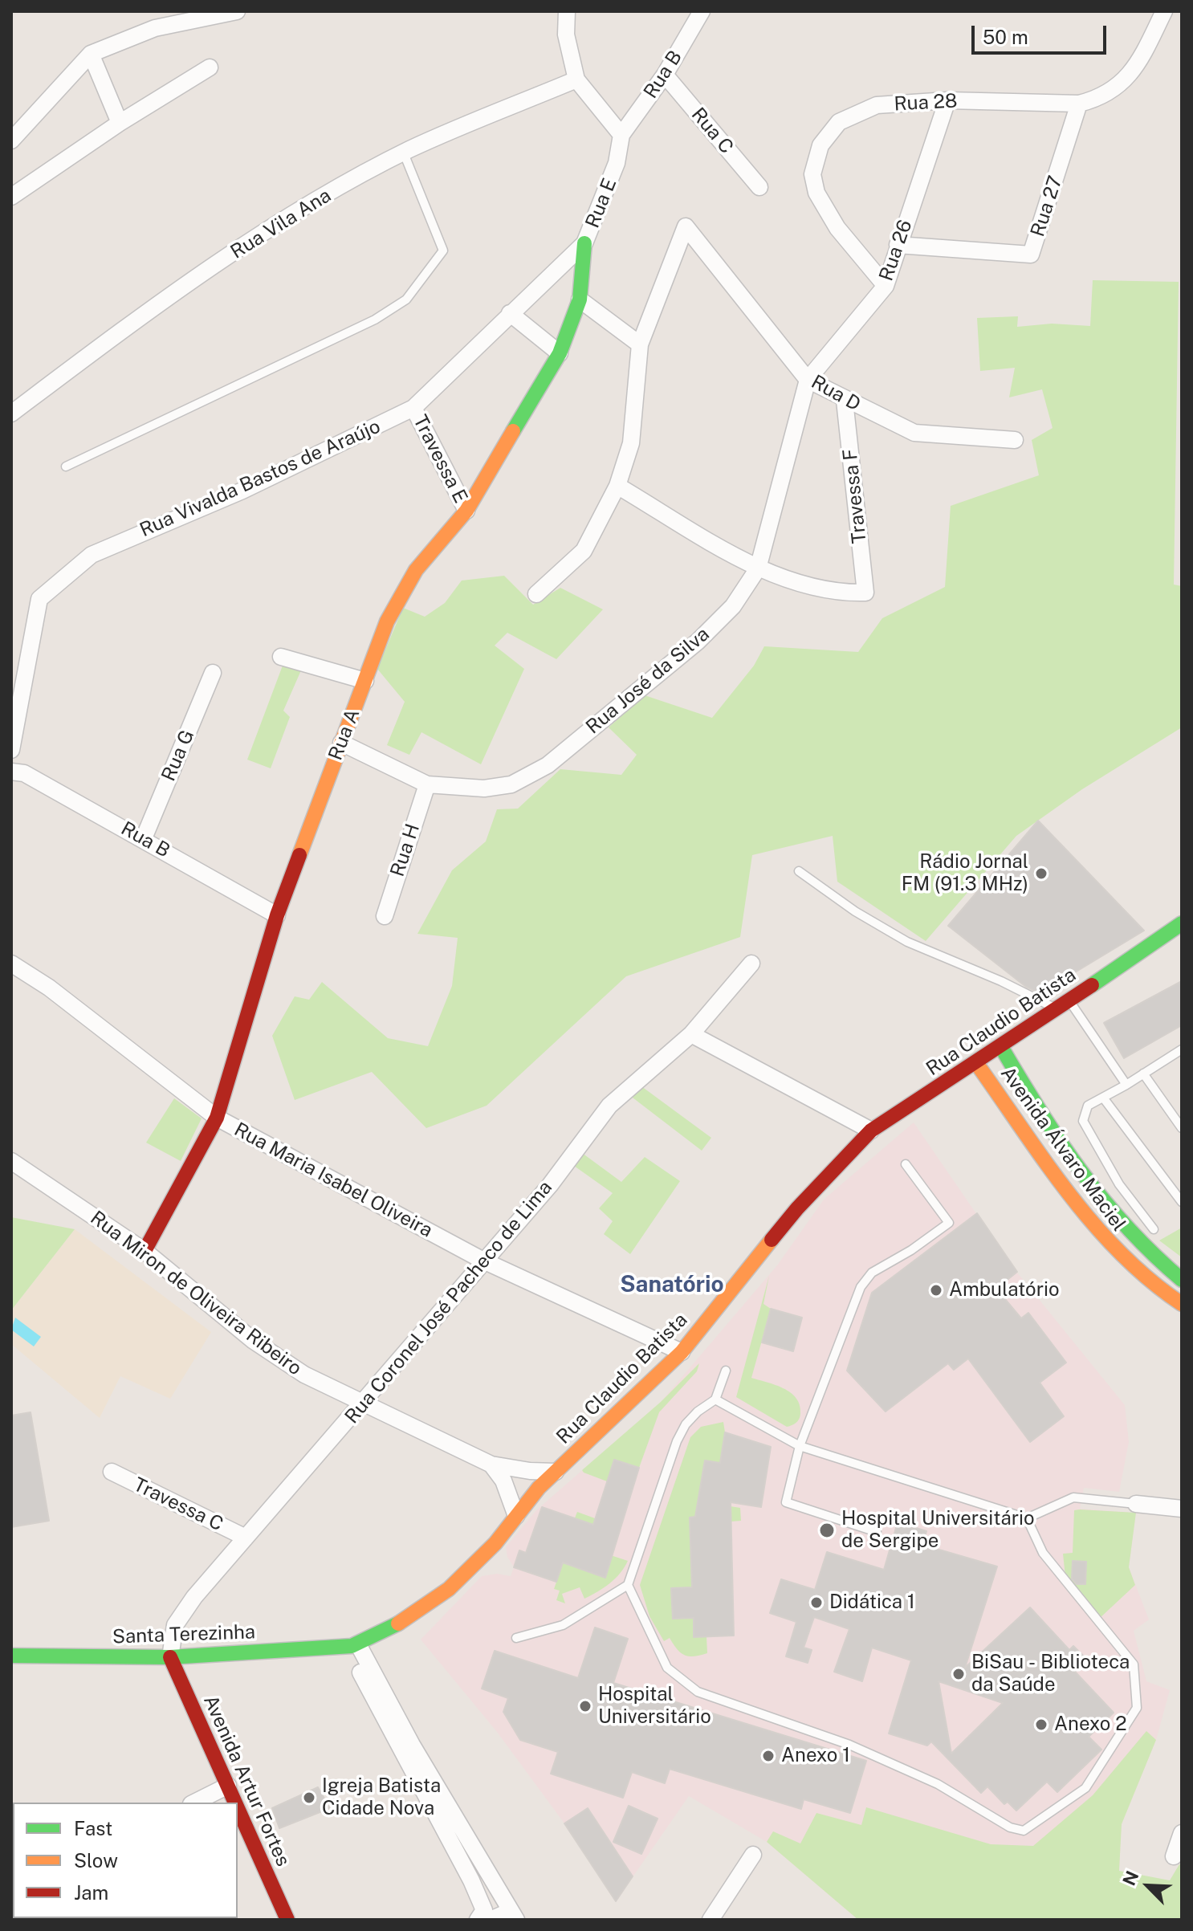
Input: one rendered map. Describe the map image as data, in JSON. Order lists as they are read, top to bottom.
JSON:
{
  "streets": {
    "street": [
      "Rua B",
      "Rua 28",
      "Rua C",
      "Rua E",
      "Rua 27",
      "Rua Vila Ana",
      "Rua 26",
      "Rua D",
      "Travessa E",
      "Rua Vivalda Bastos de Araújo",
      "Travessa F",
      "Rua José da Silva",
      "Rua A",
      "Rua G",
      "Rua H",
      "Rua Claudio Batista",
      "Avenida Álvaro Maciel",
      "Rua Maria Isabel Oliveira",
      "Rua Miron de Oliveira Ribeiro",
      "Rua Coronel José Pacheco de Lima",
      "Travessa C",
      "Santa Terezinha",
      "Avenida Artur Fortes"
    ]
  },
  "crossings": [
    ["Rua B", "Rua C"],
    ["Rua B", "Rua E"],
    ["Rua B", "Rua A"],
    ["Rua B", "Rua G"],
    ["Rua 28", "Rua 27"],
    ["Rua 28", "Rua 26"],
    ["Rua E", "Rua Vivalda Bastos de Araújo"],
    ["Rua E", "Rua A"],
    ["Rua 27", "Rua 26"],
    ["Rua 26", "Rua D"],
    ["Rua 26", "Rua José da Silva"],
    ["Rua D", "Travessa F"],
    ["Rua D", "Rua José da Silva"],
    ["Travessa E", "Rua Vivalda Bastos de Araújo"],
    ["Travessa E", "Rua A"],
    ["Rua Vivalda Bastos de Araújo", "Rua A"],
    ["Travessa F", "Rua José da Silva"],
    ["Rua José da Silva", "Rua A"],
    ["Rua José da Silva", "Rua H"],
    ["Rua A", "Rua Maria Isabel Oliveira"],
    ["Rua A", "Rua Miron de Oliveira Ribeiro"],
    ["Rua Claudio Batista", "Avenida Álvaro Maciel"],
    ["Rua Claudio Batista", "Rua Maria Isabel Oliveira"],
    ["Rua Claudio Batista", "Rua Miron de Oliveira Ribeiro"],
    ["Rua Claudio Batista", "Santa Terezinha"],
    ["Rua Maria Isabel Oliveira", "Rua Coronel José Pacheco de Lima"],
    ["Rua Miron de Oliveira Ribeiro", "Rua Coronel José Pacheco de Lima"],
    ["Rua Coronel José Pacheco de Lima", "Travessa C"],
    ["Rua Coronel José Pacheco de Lima", "Santa Terezinha"],
    ["Rua Coronel José Pacheco de Lima", "Avenida Artur Fortes"],
    ["Santa Terezinha", "Avenida Artur Fortes"]
  ],
  "districts": ["Sanatório"],
  "places": [
    "Rádio Jornal FM (91.3 MHz)",
    "Ambulatório",
    "Hospital Universitário de Sergipe",
    "Didática 1",
    "BiSau - Biblioteca da Saúde",
    "Hospital Universitário",
    "Anexo 2",
    "Anexo 1",
    "Igreja Batista Cidade Nova"
  ],
  "legend": ["Fast", "Slow", "Jam"],
  "scale_bar": "50 m",
  "north": "top left"
}
